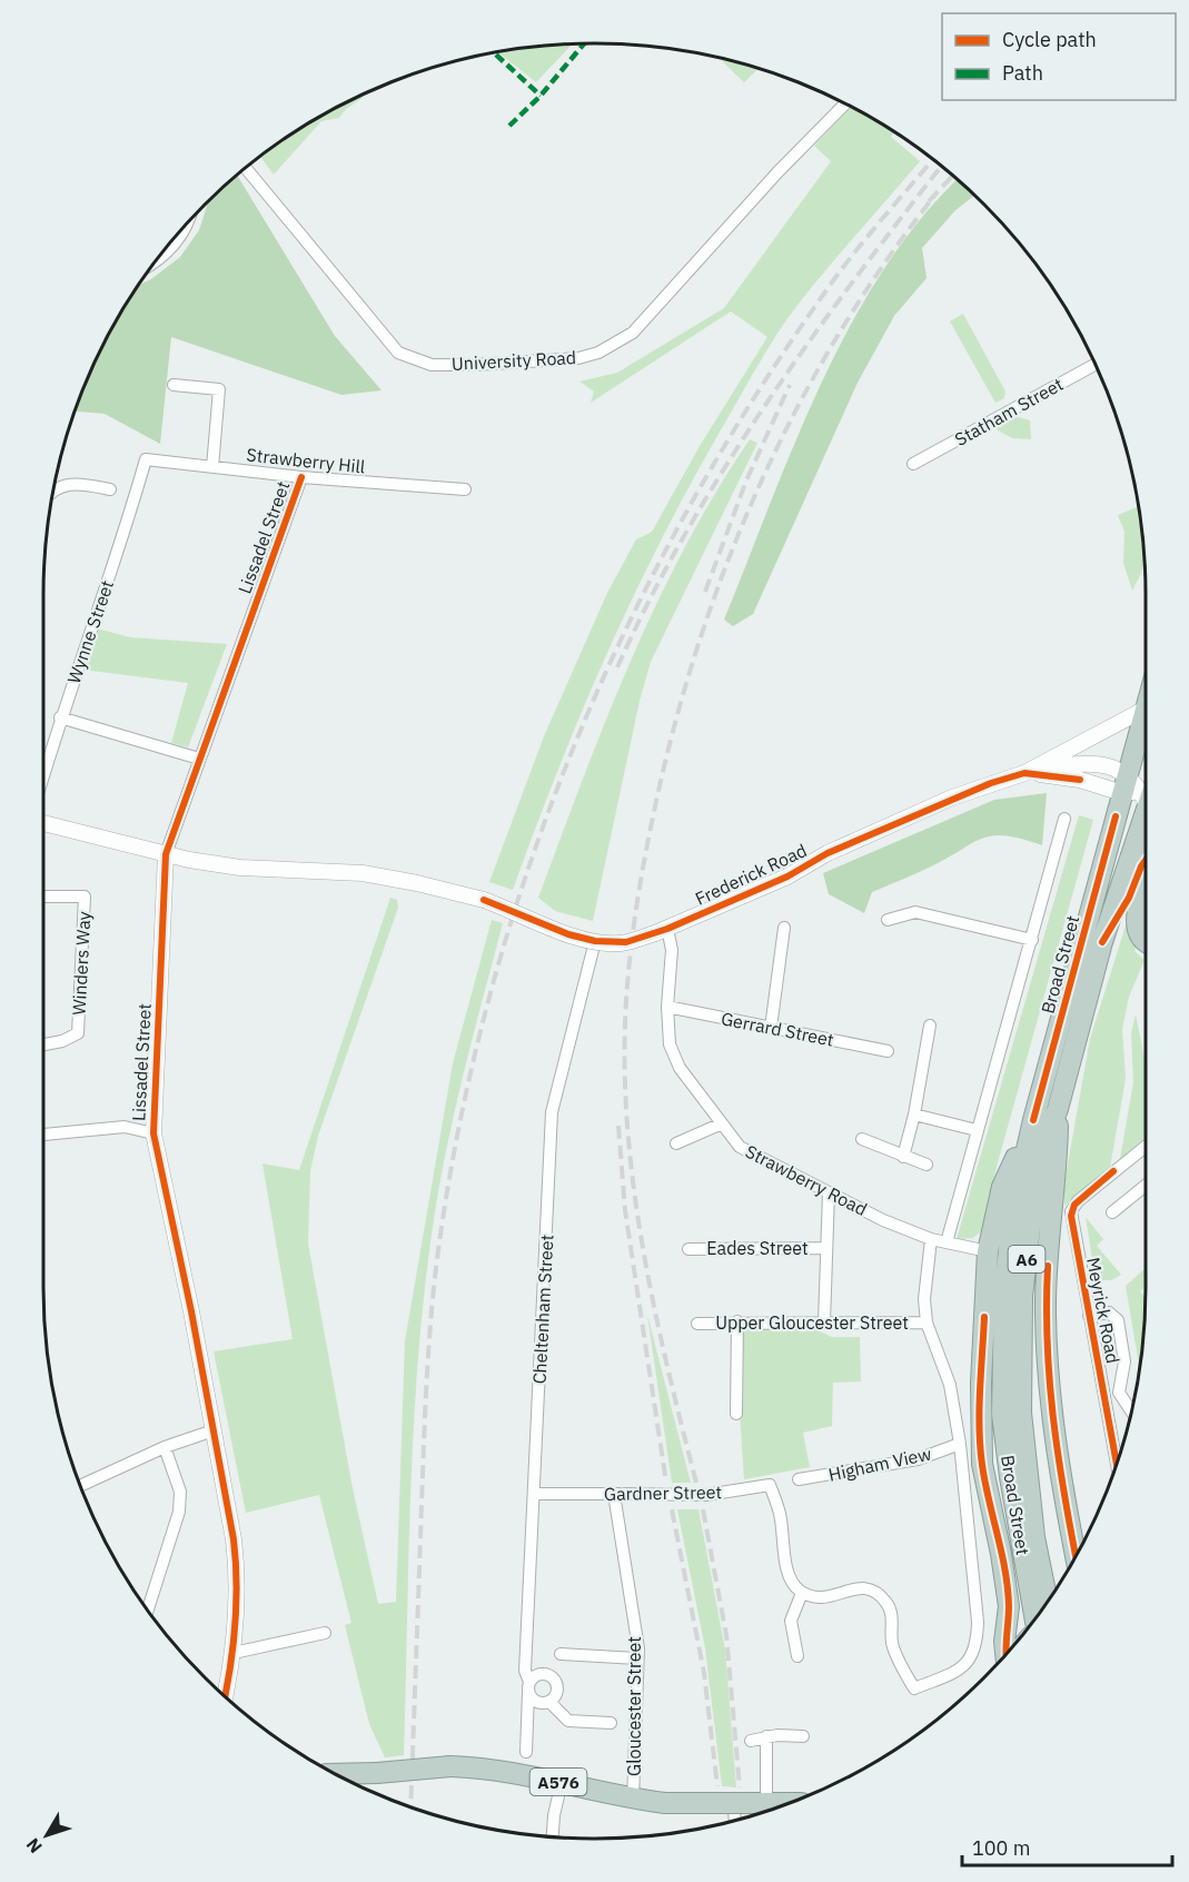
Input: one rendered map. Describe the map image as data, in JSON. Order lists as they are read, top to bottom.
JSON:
{
  "streets": {
    "highway": ["Broad Street", "A6", "A576"],
    "main road": ["Lissadel Street", "Frederick Road"],
    "street": [
      "University Road",
      "Statham Street",
      "Strawberry Hill",
      "Wynne Street",
      "Winders Way",
      "Gerrard Street",
      "Strawberry Road",
      "Eades Street",
      "Cheltenham Street",
      "Meyrick Road",
      "Upper Gloucester Street",
      "Higham View",
      "Gardner Street",
      "Gloucester Street"
    ]
  },
  "crossings": [
    ["Strawberry Hill", "Lissadel Street"],
    ["Strawberry Hill", "Wynne Street"],
    ["Lissadel Street", "Frederick Road"],
    ["Frederick Road", "Broad Street"],
    ["Frederick Road", "Strawberry Road"],
    ["Frederick Road", "Cheltenham Street"],
    ["Broad Street", "Strawberry Road"],
    ["Gerrard Street", "Strawberry Road"],
    ["Cheltenham Street", "Gardner Street"],
    ["Gardner Street", "Gloucester Street"],
    ["Gloucester Street", "A576"]
  ],
  "legend": ["Cycle path", "Path"],
  "scale_bar": "100 m",
  "north": "bottom left"
}
